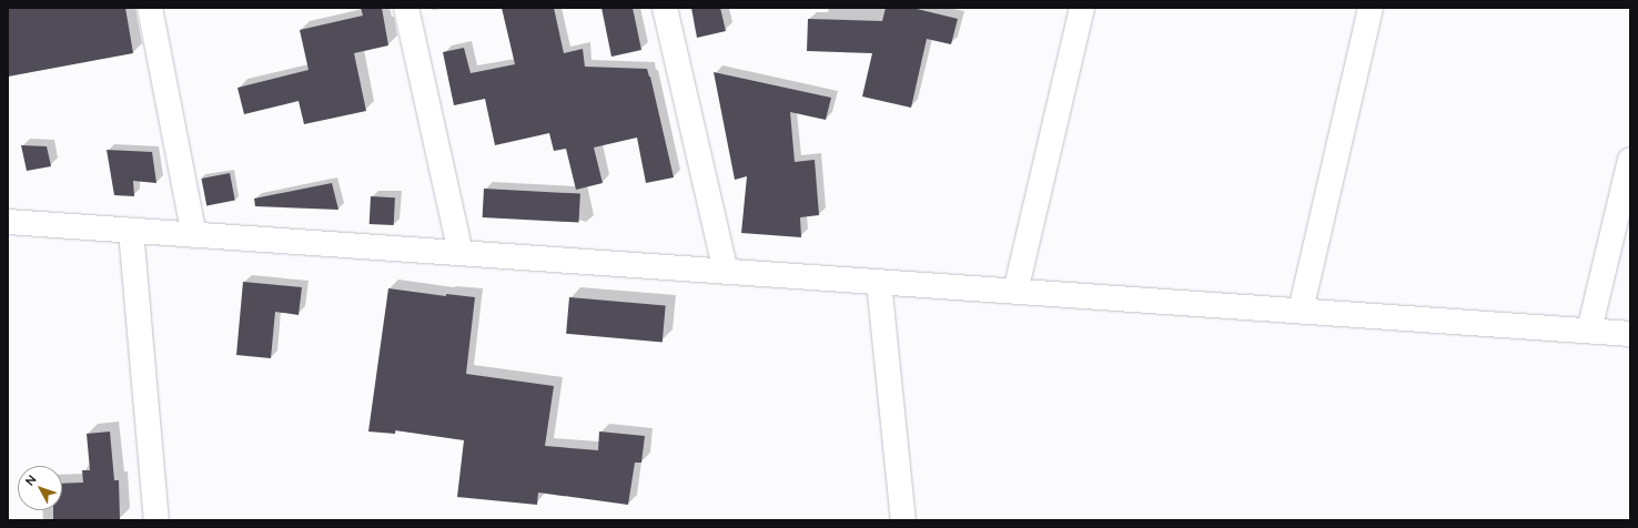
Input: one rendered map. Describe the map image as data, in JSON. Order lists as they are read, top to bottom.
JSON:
{
  "north": "top left"
}
